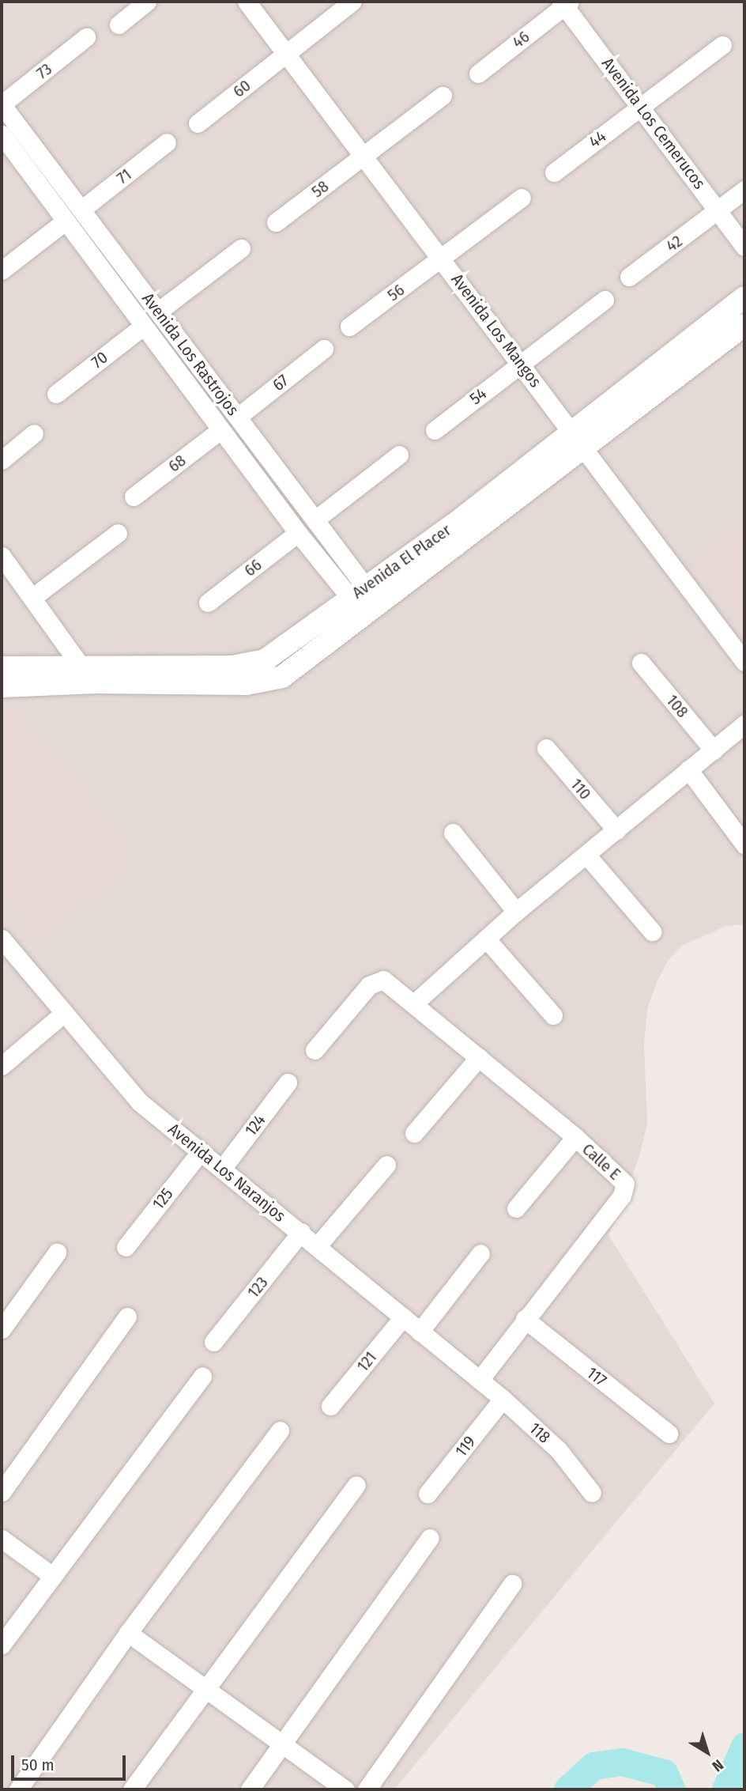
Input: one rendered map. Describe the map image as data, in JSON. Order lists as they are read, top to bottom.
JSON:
{
  "streets": {
    "street": [
      "46",
      "73",
      "60",
      "Avenida Los Cemerucos",
      "44",
      "71",
      "58",
      "42",
      "56",
      "Avenida Los Mangos",
      "Avenida Los Rastrojos",
      "70",
      "67",
      "54",
      "68",
      "Avenida El Placer",
      "66",
      "108",
      "110",
      "124",
      "Calle E",
      "Avenida Los Naranjos",
      "125",
      "123",
      "121",
      "117",
      "118",
      "119"
    ]
  },
  "crossings": [
    ["46", "Avenida Los Cemerucos"],
    ["73", "Avenida Los Rastrojos"],
    ["60", "Avenida Los Mangos"],
    ["Avenida Los Cemerucos", "44"],
    ["Avenida Los Cemerucos", "42"],
    ["71", "Avenida Los Rastrojos"],
    ["58", "Avenida Los Mangos"],
    ["56", "Avenida Los Mangos"],
    ["Avenida Los Mangos", "54"],
    ["Avenida Los Mangos", "Avenida El Placer"],
    ["Avenida Los Rastrojos", "70"],
    ["Avenida Los Rastrojos", "67"],
    ["Avenida Los Rastrojos", "68"],
    ["Avenida Los Rastrojos", "Avenida El Placer"],
    ["Avenida Los Rastrojos", "66"],
    ["124", "Avenida Los Naranjos"],
    ["Calle E", "Avenida Los Naranjos"],
    ["Calle E", "117"],
    ["Calle E", "118"],
    ["Avenida Los Naranjos", "125"],
    ["Avenida Los Naranjos", "123"],
    ["Avenida Los Naranjos", "121"],
    ["Avenida Los Naranjos", "118"],
    ["118", "119"]
  ],
  "scale_bar": "50 m",
  "north": "bottom right"
}
